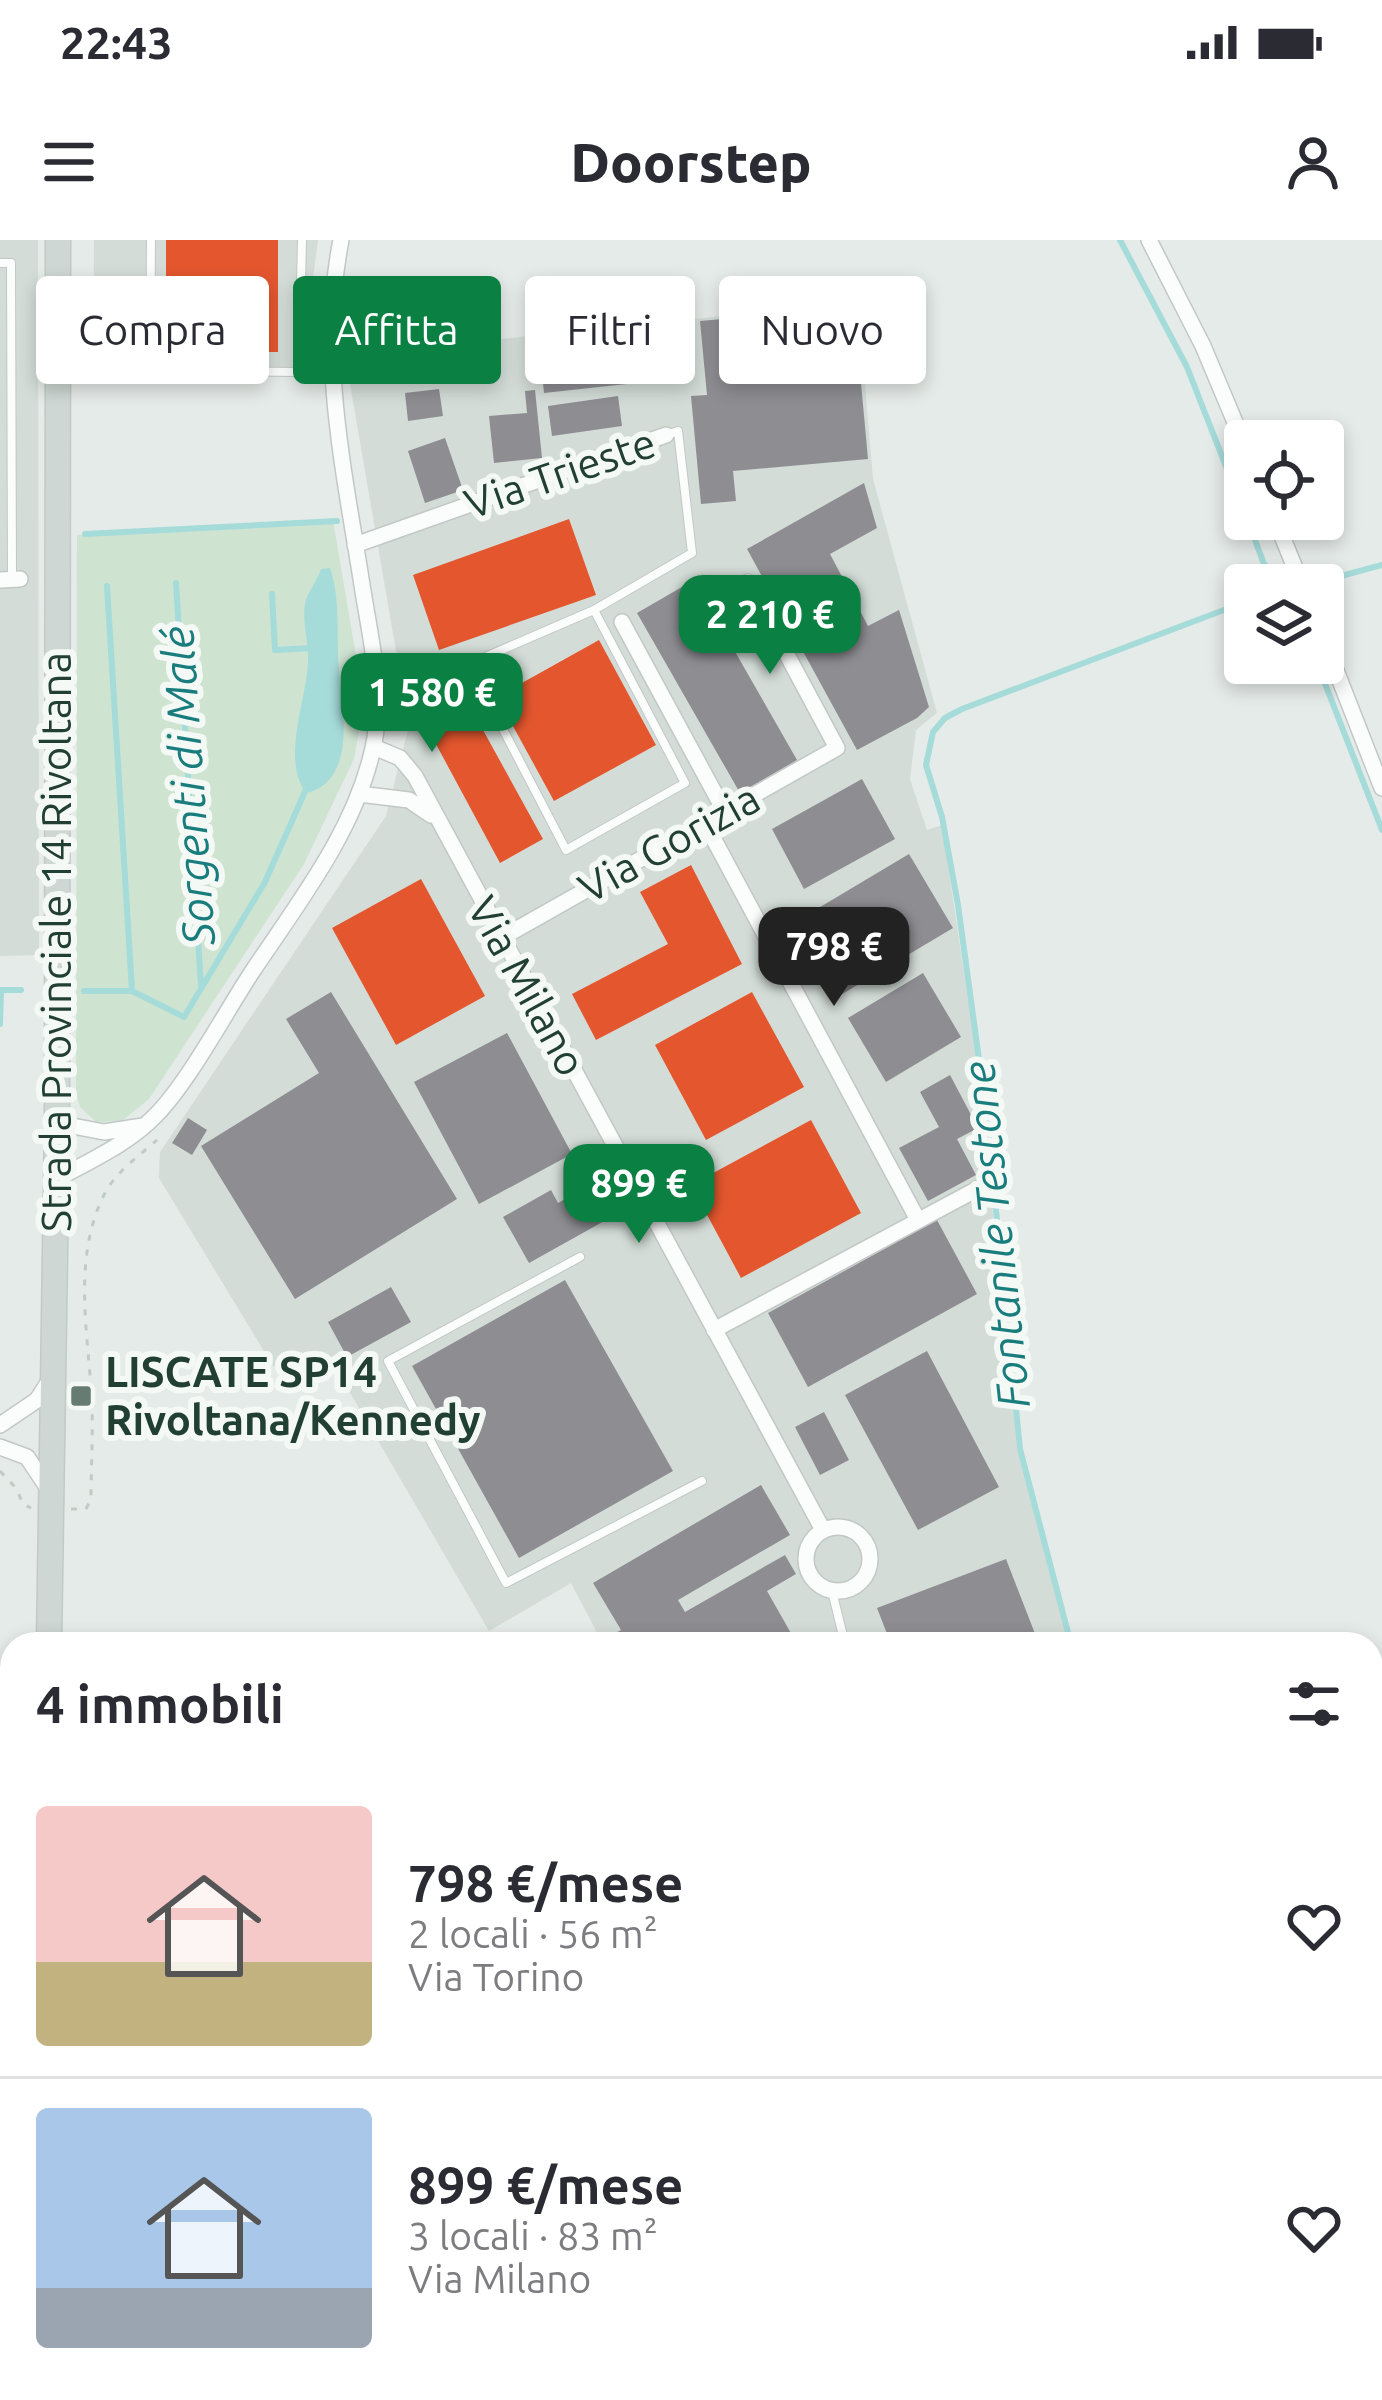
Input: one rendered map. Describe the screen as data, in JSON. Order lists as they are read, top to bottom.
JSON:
{
  "streets": {
    "main road": ["Strada Provinciale 14 Rivoltana"],
    "street": ["Via Trieste", "Via Gorizia", "Via Milano"]
  },
  "crossings": [
    ["Via Gorizia", "Via Milano"]
  ],
  "water": ["Sorgenti di Malé", "Fontanile Testone"],
  "places": {
    "transit": ["LISCATE SP14 Rivoltana/Kennedy"]
  },
  "page": {
    "status": "22:43",
    "header": "Doorstep",
    "chip": [
      "Compra",
      "Affitta",
      "Filtri",
      "Nuovo"
    ],
    "price": [
      "2 210 €",
      "1 580 €",
      "798 €",
      "899 €"
    ],
    "heading": "4 immobili",
    "list": [
      {
        "name": "798 €/mese",
        "note": "2 locali · 56 m² · Via Torino"
      },
      {
        "name": "899 €/mese",
        "note": "3 locali · 83 m² · Via Milano"
      }
    ]
  }
}
